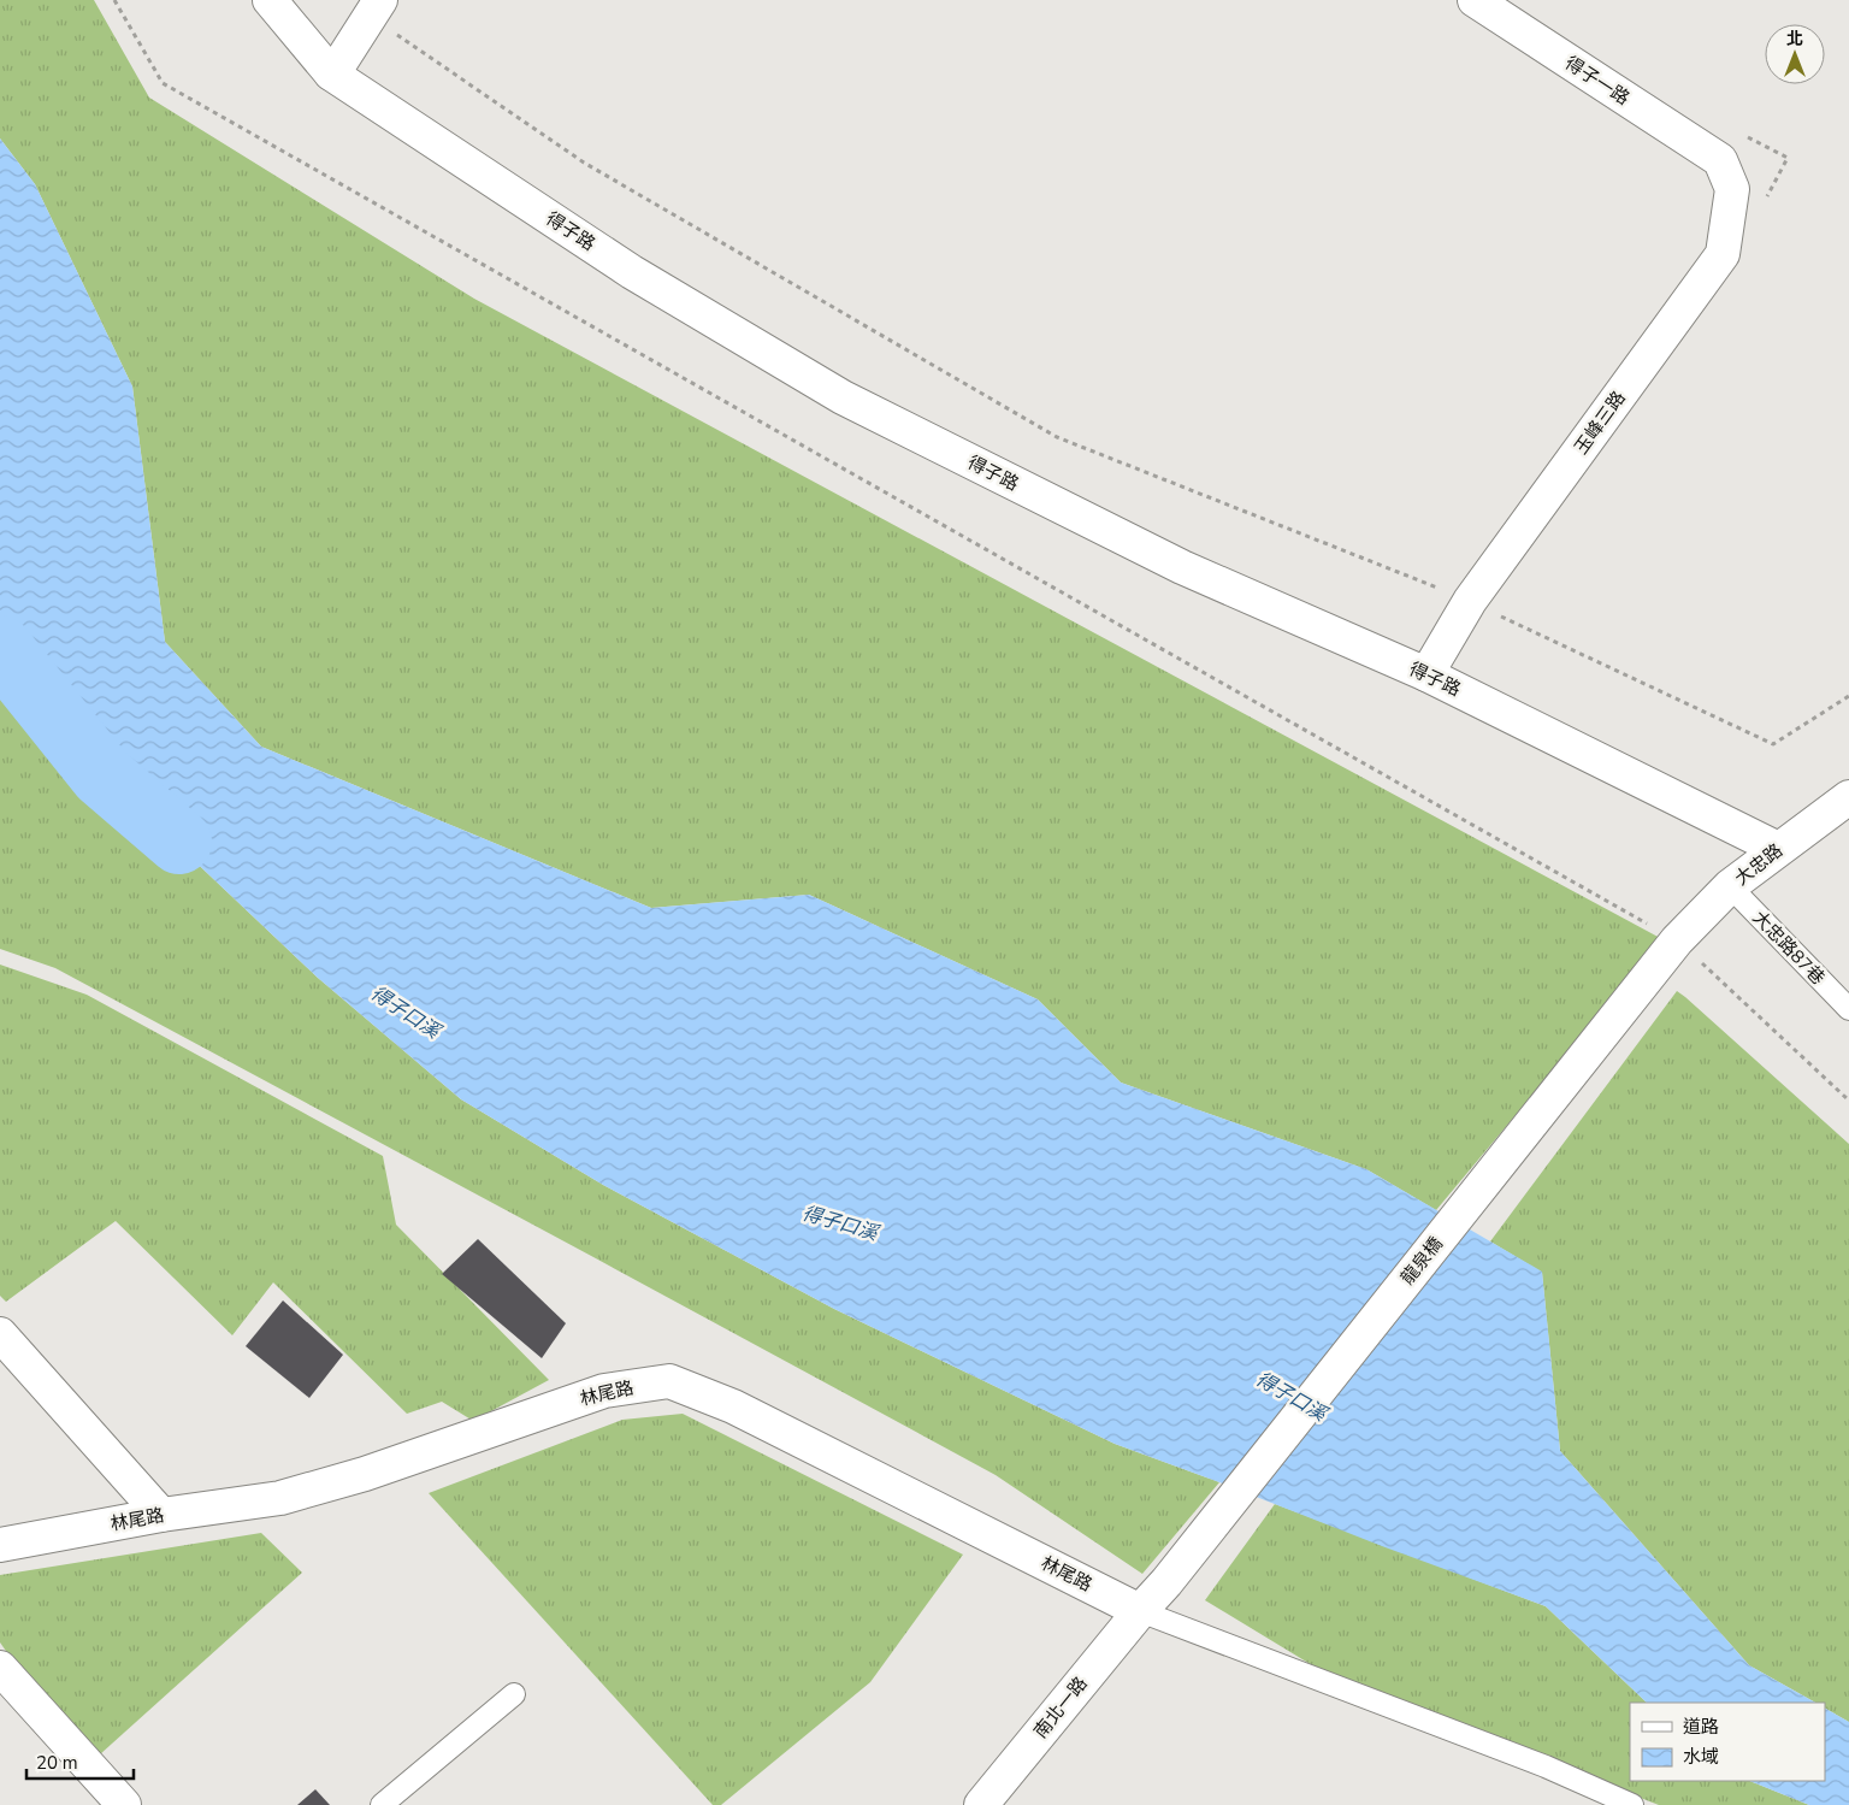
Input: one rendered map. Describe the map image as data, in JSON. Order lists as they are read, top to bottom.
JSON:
{
  "streets": {
    "street": [
      "得子一路",
      "得子路",
      "玉峰三路",
      "大忠路",
      "龍泉橋",
      "林尾路",
      "南北一路"
    ],
    "lane": ["大忠路87巷"]
  },
  "crossings": [
    ["得子一路", "玉峰三路"],
    ["得子路", "玉峰三路"],
    ["得子路", "大忠路"],
    ["大忠路", "大忠路87巷"],
    ["大忠路", "龍泉橋"],
    ["龍泉橋", "林尾路"],
    ["龍泉橋", "南北一路"],
    ["林尾路", "南北一路"]
  ],
  "water": ["得子口溪"],
  "legend": ["道路", "水域"],
  "scale_bar": "20 m",
  "north": "top"
}
